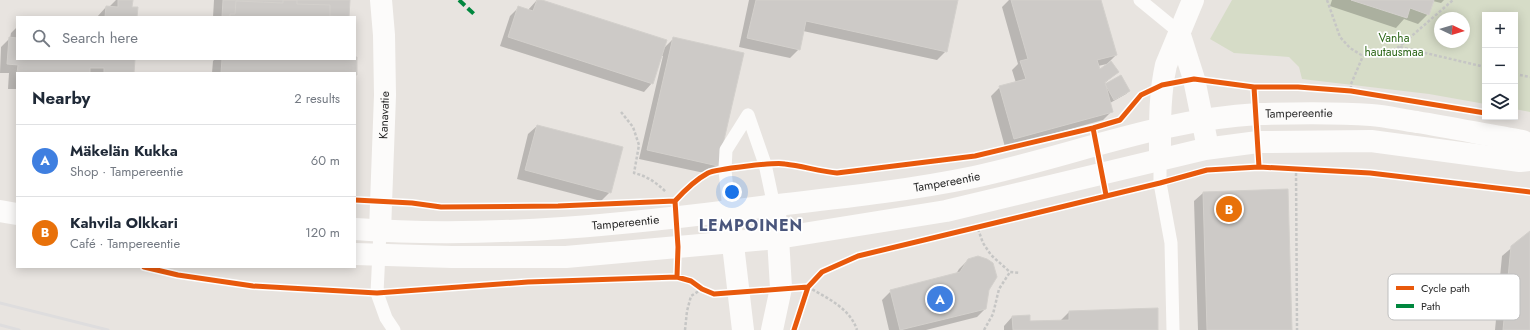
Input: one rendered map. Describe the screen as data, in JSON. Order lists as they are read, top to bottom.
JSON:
{
  "streets": {
    "main road": ["Tampereentie", "Kanavatie"]
  },
  "crossings": [
    ["Tampereentie", "Kanavatie"]
  ],
  "districts": ["LEMPOINEN"],
  "parks": ["Vanha hautausmaa"],
  "legend": ["Cycle path", "Path"],
  "north": "right",
  "page": {
    "map_buttons": ["+", "−"],
    "search": "Search here",
    "heading": ["Nearby", "2 results"],
    "list": [
      {
        "mark": "A",
        "name": "Mäkelän Kukka",
        "note": "Shop · Tampereentie",
        "value": "60 m"
      },
      {
        "mark": "B",
        "name": "Kahvila Olkkari",
        "note": "Café · Tampereentie",
        "value": "120 m"
      }
    ],
    "pins": ["B", "A"]
  }
}
